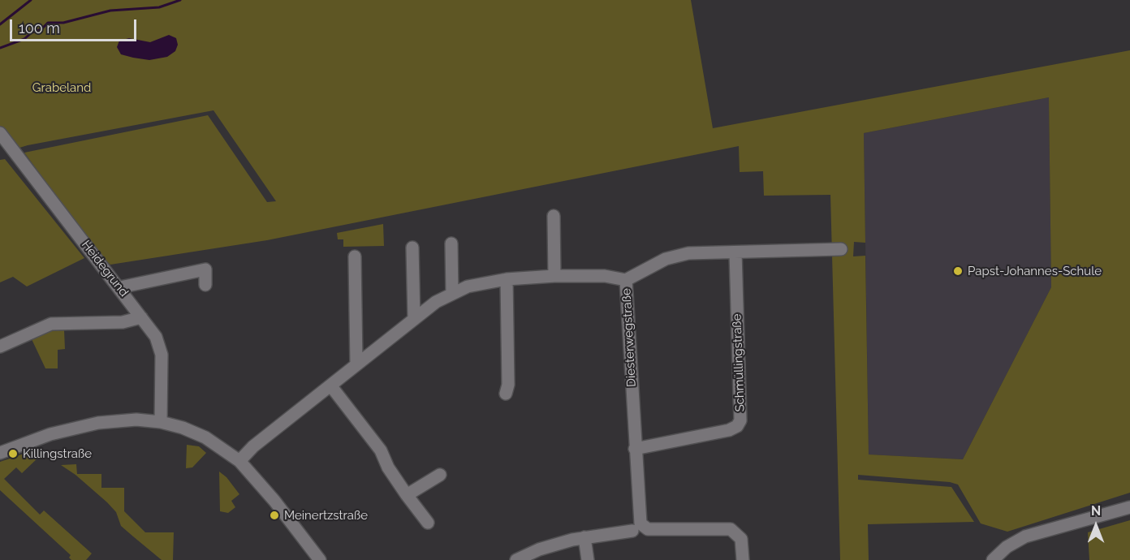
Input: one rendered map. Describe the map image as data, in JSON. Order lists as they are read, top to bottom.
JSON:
{
  "streets": {
    "street": ["Heidegrund", "Diesterwegstraße", "Schmüllingstraße"]
  },
  "crossings": [
    ["Diesterwegstraße", "Schmüllingstraße"]
  ],
  "parks": ["Grabeland"],
  "places": ["Papst-Johannes-Schule", "Killingstraße", "Meinertzstraße"],
  "scale_bar": "100 m",
  "north": "top"
}
